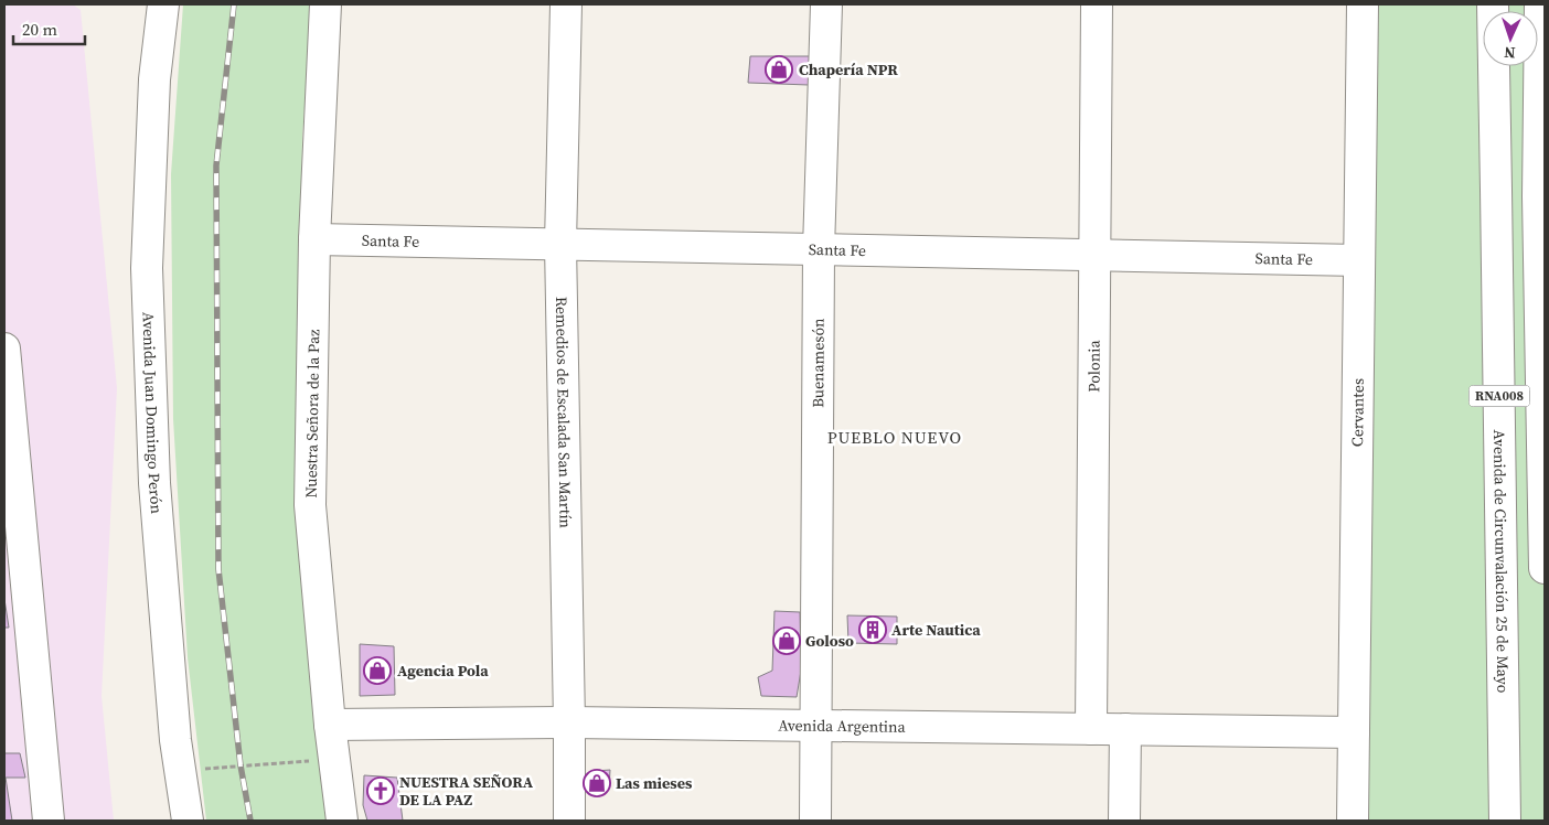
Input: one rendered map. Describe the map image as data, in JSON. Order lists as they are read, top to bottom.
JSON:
{
  "streets": {
    "main road": [
      "Santa Fe",
      "Buenamesón",
      "Polonia",
      "RNA008",
      "Avenida Juan Domingo Perón",
      "Remedios de Escalada San Martín",
      "Cervantes",
      "Nuestra Señora de la Paz",
      "Avenida de Circunvalación 25 de Mayo",
      "Avenida Argentina"
    ]
  },
  "crossings": [
    ["Santa Fe", "Buenamesón"],
    ["Santa Fe", "Polonia"],
    ["Santa Fe", "Remedios de Escalada San Martín"],
    ["Santa Fe", "Cervantes"],
    ["Santa Fe", "Nuestra Señora de la Paz"],
    ["Buenamesón", "Avenida Argentina"],
    ["Polonia", "Avenida Argentina"],
    ["Remedios de Escalada San Martín", "Avenida Argentina"],
    ["Cervantes", "Avenida Argentina"],
    ["Nuestra Señora de la Paz", "Avenida Argentina"]
  ],
  "districts": ["PUEBLO NUEVO"],
  "places": {
    "shop": [
      "Chapería NPR",
      "Goloso",
      "Agencia Pola",
      "Las mieses"
    ],
    "building": ["Arte Nautica"],
    "church": ["NUESTRA SEÑORA DE LA PAZ"]
  },
  "scale_bar": "20 m",
  "north": "bottom"
}
